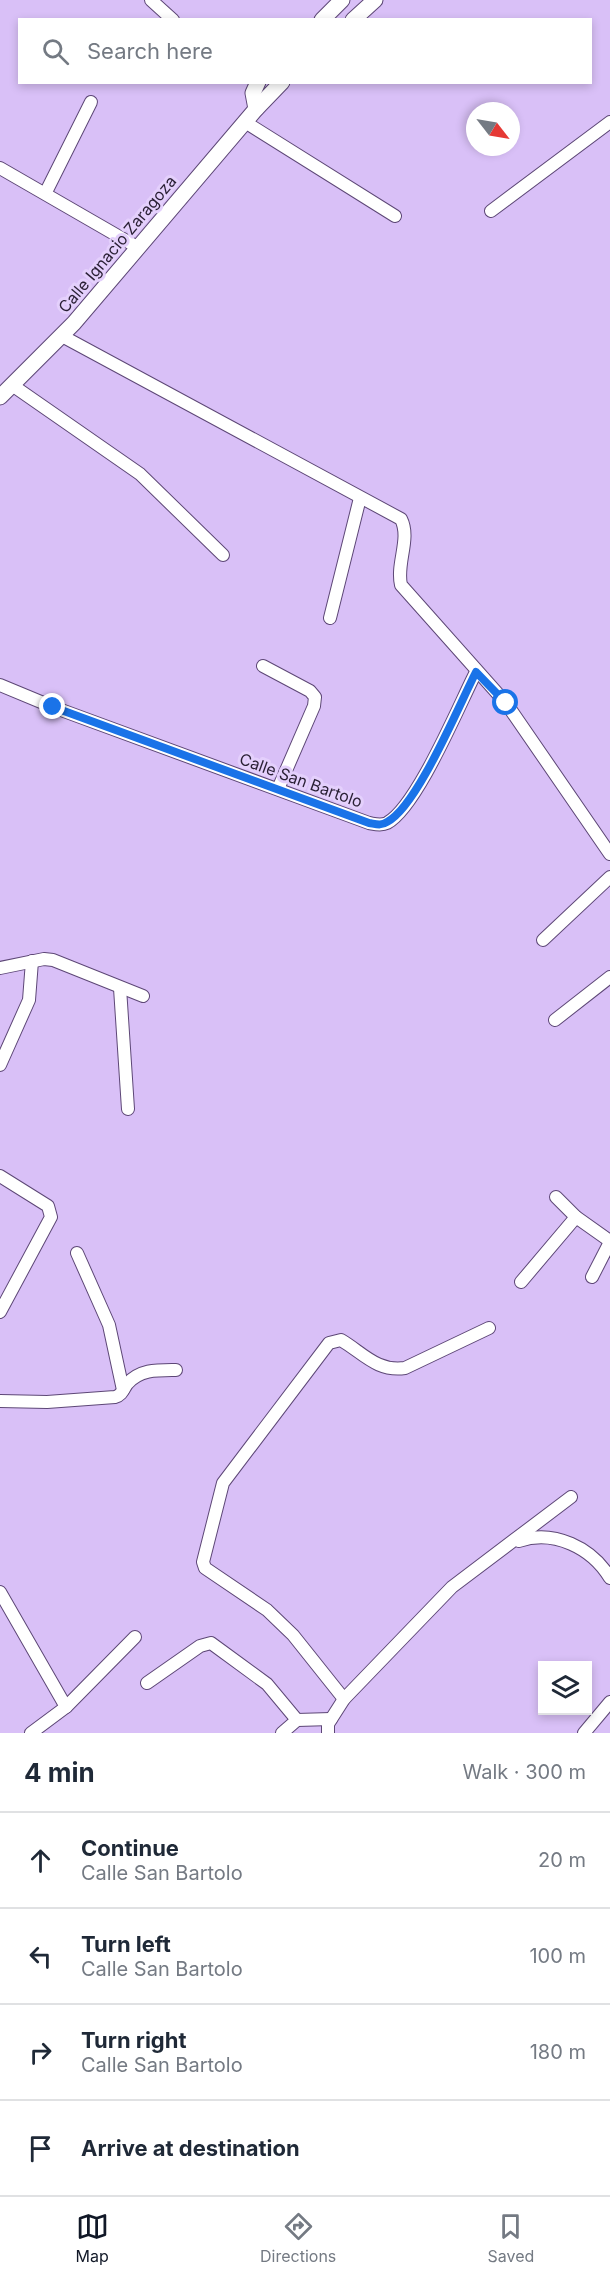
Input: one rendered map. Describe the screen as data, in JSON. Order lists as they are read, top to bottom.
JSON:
{
  "streets": {
    "street": ["Calle Ignacio Zaragoza", "Calle San Bartolo"]
  },
  "north": "bottom right",
  "page": {
    "search": "Search here",
    "heading": ["4 min", "Walk · 300 m"],
    "list": [
      ["Continue", "Calle San Bartolo", "20 m"],
      ["Turn left", "Calle San Bartolo", "100 m"],
      ["Turn right", "Calle San Bartolo", "180 m"],
      "Arrive at destination"
    ],
    "nav": ["Map", "Directions", "Saved"]
  }
}
